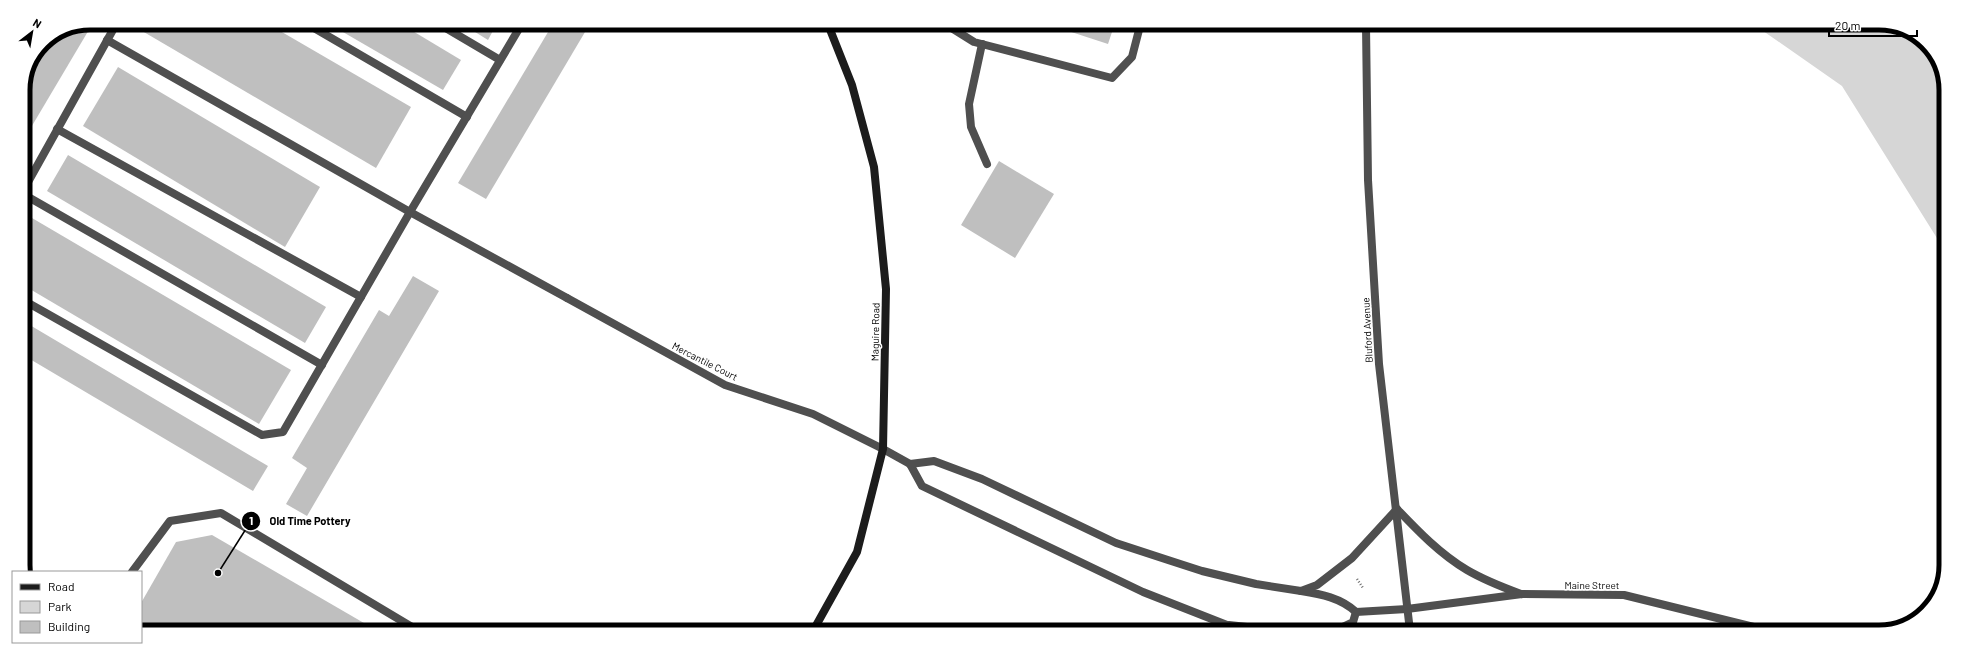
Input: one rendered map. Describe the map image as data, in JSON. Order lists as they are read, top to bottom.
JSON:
{
  "streets": {
    "main road": ["Maguire Road"],
    "street": ["Bluford Avenue", "Mercantile Court", "Maine Street"]
  },
  "crossings": [
    ["Bluford Avenue", "Maine Street"],
    ["Maguire Road", "Mercantile Court"]
  ],
  "places": ["Old Time Pottery"],
  "legend": ["Road", "Park", "Building"],
  "scale_bar": "20 m",
  "north": "top right"
}
